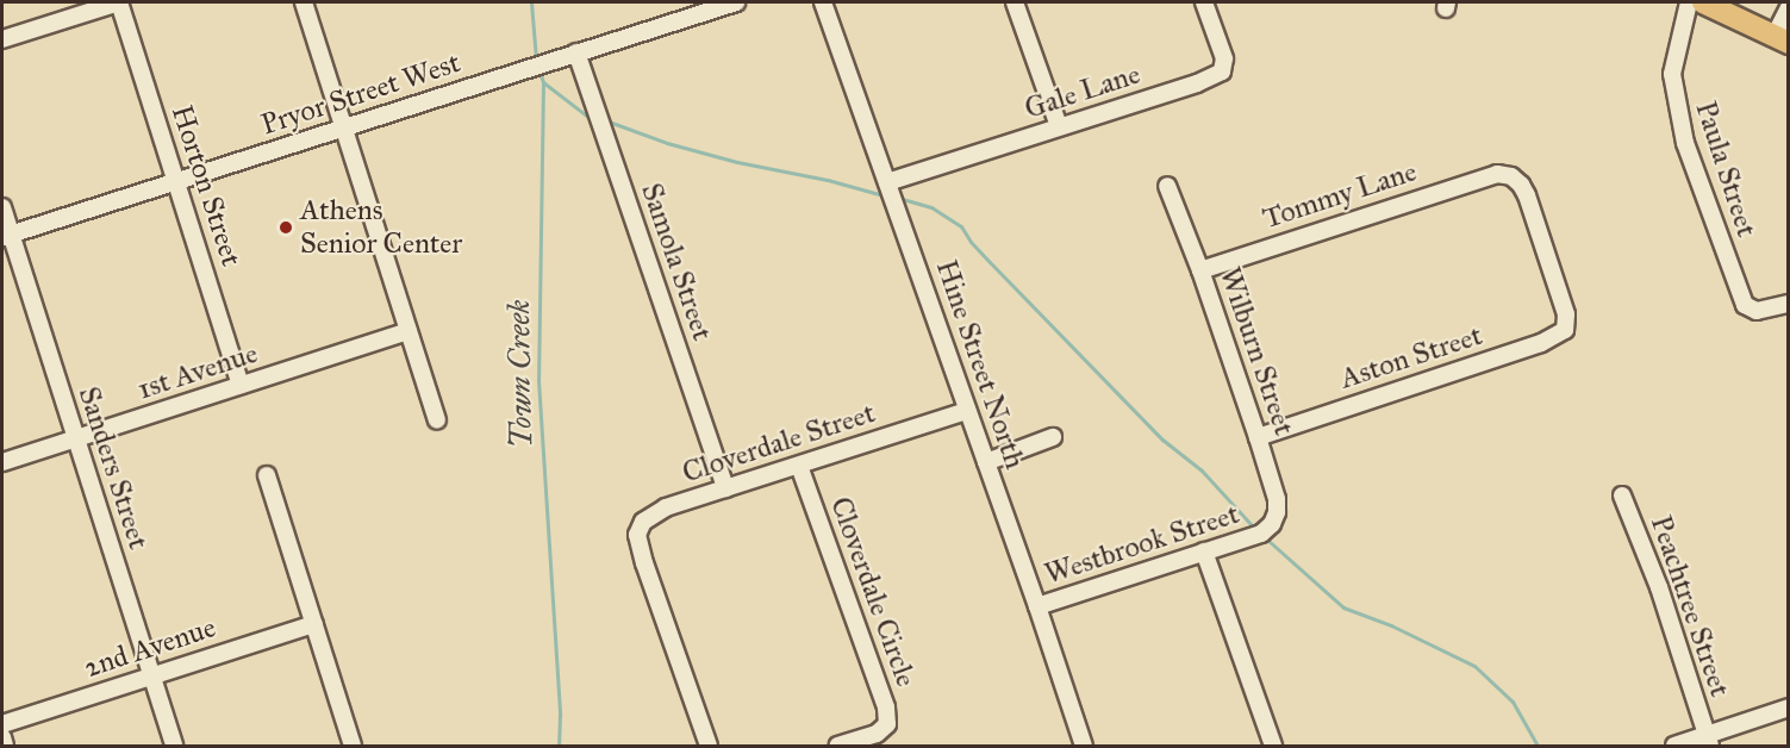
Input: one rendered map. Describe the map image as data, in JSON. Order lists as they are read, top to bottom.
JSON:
{
  "streets": {
    "street": [
      "Gale Lane",
      "Pryor Street West",
      "Paula Street",
      "Horton Street",
      "Tommy Lane",
      "Samola Street",
      "Wilburn Street",
      "Aston Street",
      "Hine Street North",
      "1st Avenue",
      "Cloverdale Street",
      "Sanders Street",
      "Westbrook Street",
      "Cloverdale Circle",
      "Peachtree Street",
      "2nd Avenue"
    ]
  },
  "crossings": [
    ["Gale Lane", "Hine Street North"],
    ["Pryor Street West", "Horton Street"],
    ["Pryor Street West", "Samola Street"],
    ["Pryor Street West", "Sanders Street"],
    ["Horton Street", "1st Avenue"],
    ["Tommy Lane", "Wilburn Street"],
    ["Tommy Lane", "Aston Street"],
    ["Samola Street", "Cloverdale Street"],
    ["Wilburn Street", "Aston Street"],
    ["Wilburn Street", "Westbrook Street"],
    ["Hine Street North", "Cloverdale Street"],
    ["Hine Street North", "Westbrook Street"],
    ["1st Avenue", "Sanders Street"],
    ["Cloverdale Street", "Cloverdale Circle"],
    ["Sanders Street", "2nd Avenue"]
  ],
  "water": ["Town Creek"],
  "places": ["Athens Senior Center"]
}
